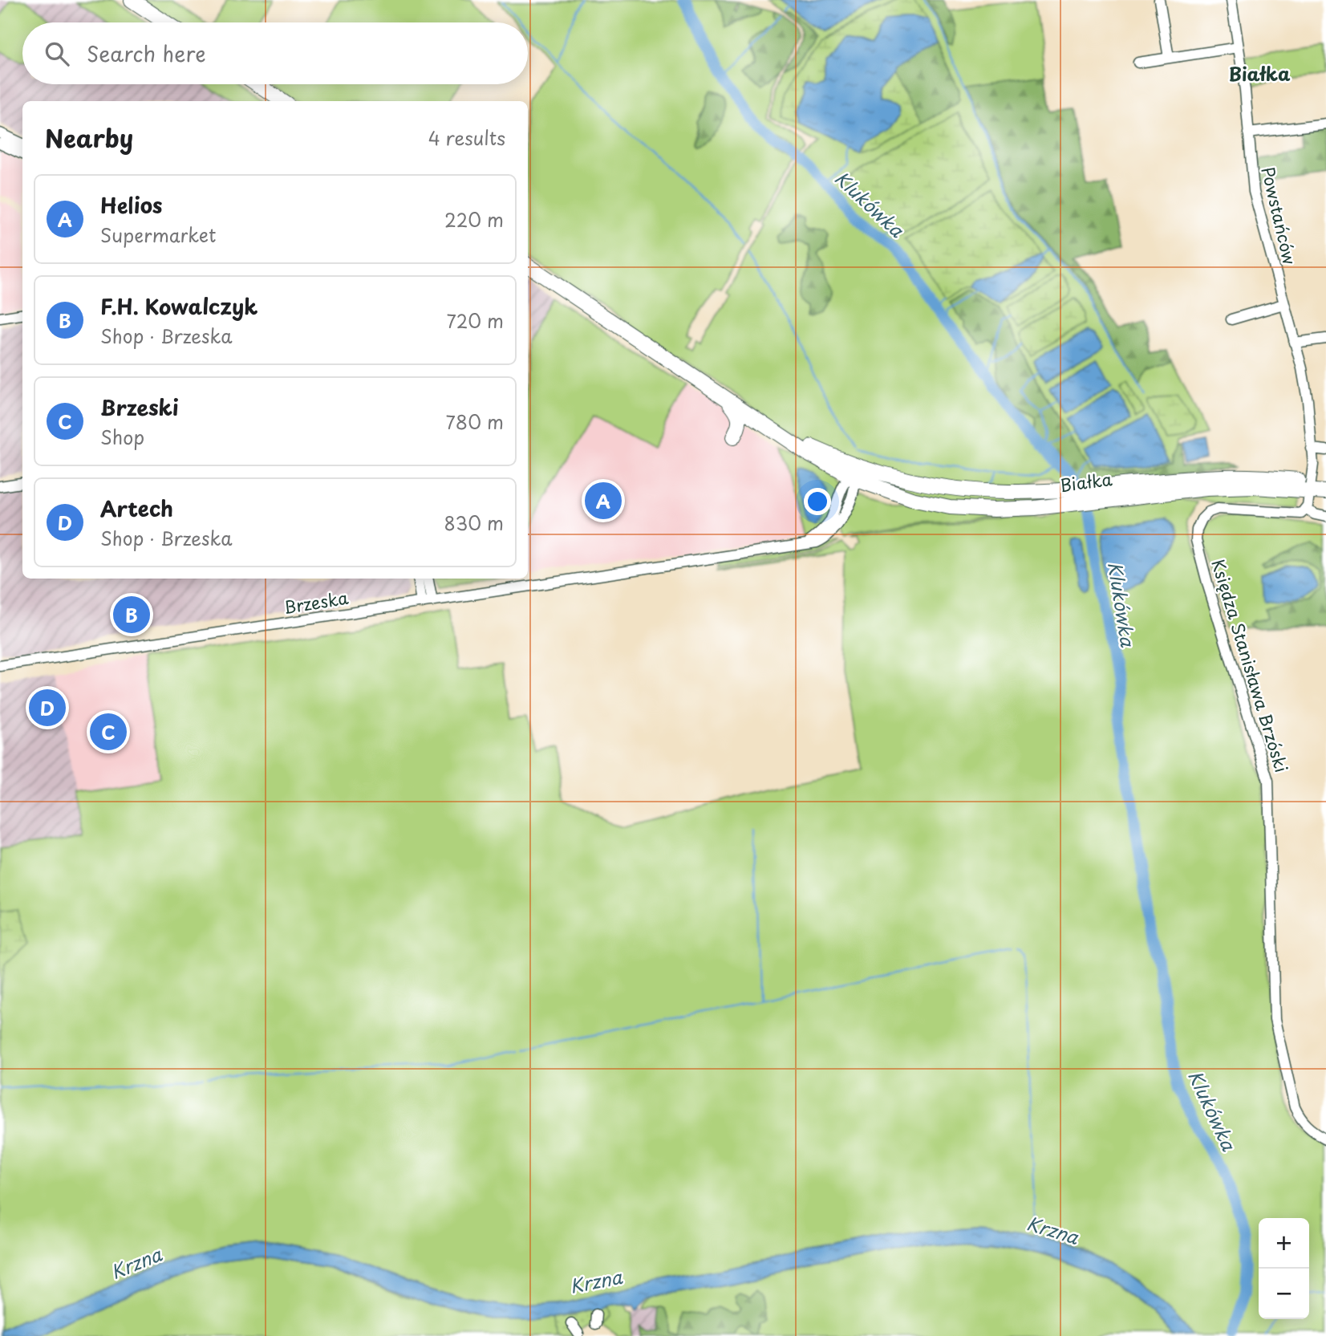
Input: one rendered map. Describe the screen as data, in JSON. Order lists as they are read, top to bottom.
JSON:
{
  "streets": {
    "highway": ["Białka"],
    "street": ["Powstańców", "Brzeska", "Księdza Stanisława Brzóski"]
  },
  "crossings": [
    ["Powstańców", "Białka"],
    ["Białka", "Brzeska"]
  ],
  "districts": ["Białka"],
  "water": ["Klukówka", "Krzna"],
  "page": {
    "search": "Search here",
    "heading": ["Nearby", "4 results"],
    "list": [
      {
        "mark": "A",
        "name": "Helios",
        "note": "Supermarket",
        "value": "220 m"
      },
      {
        "mark": "B",
        "name": "F.H. Kowalczyk",
        "note": "Shop · Brzeska",
        "value": "720 m"
      },
      {
        "mark": "C",
        "name": "Brzeski",
        "note": "Shop",
        "value": "780 m"
      },
      {
        "mark": "D",
        "name": "Artech",
        "note": "Shop · Brzeska",
        "value": "830 m"
      }
    ],
    "pins": [
      "A",
      "B",
      "D",
      "C"
    ],
    "map_buttons": ["+", "−"]
  }
}
